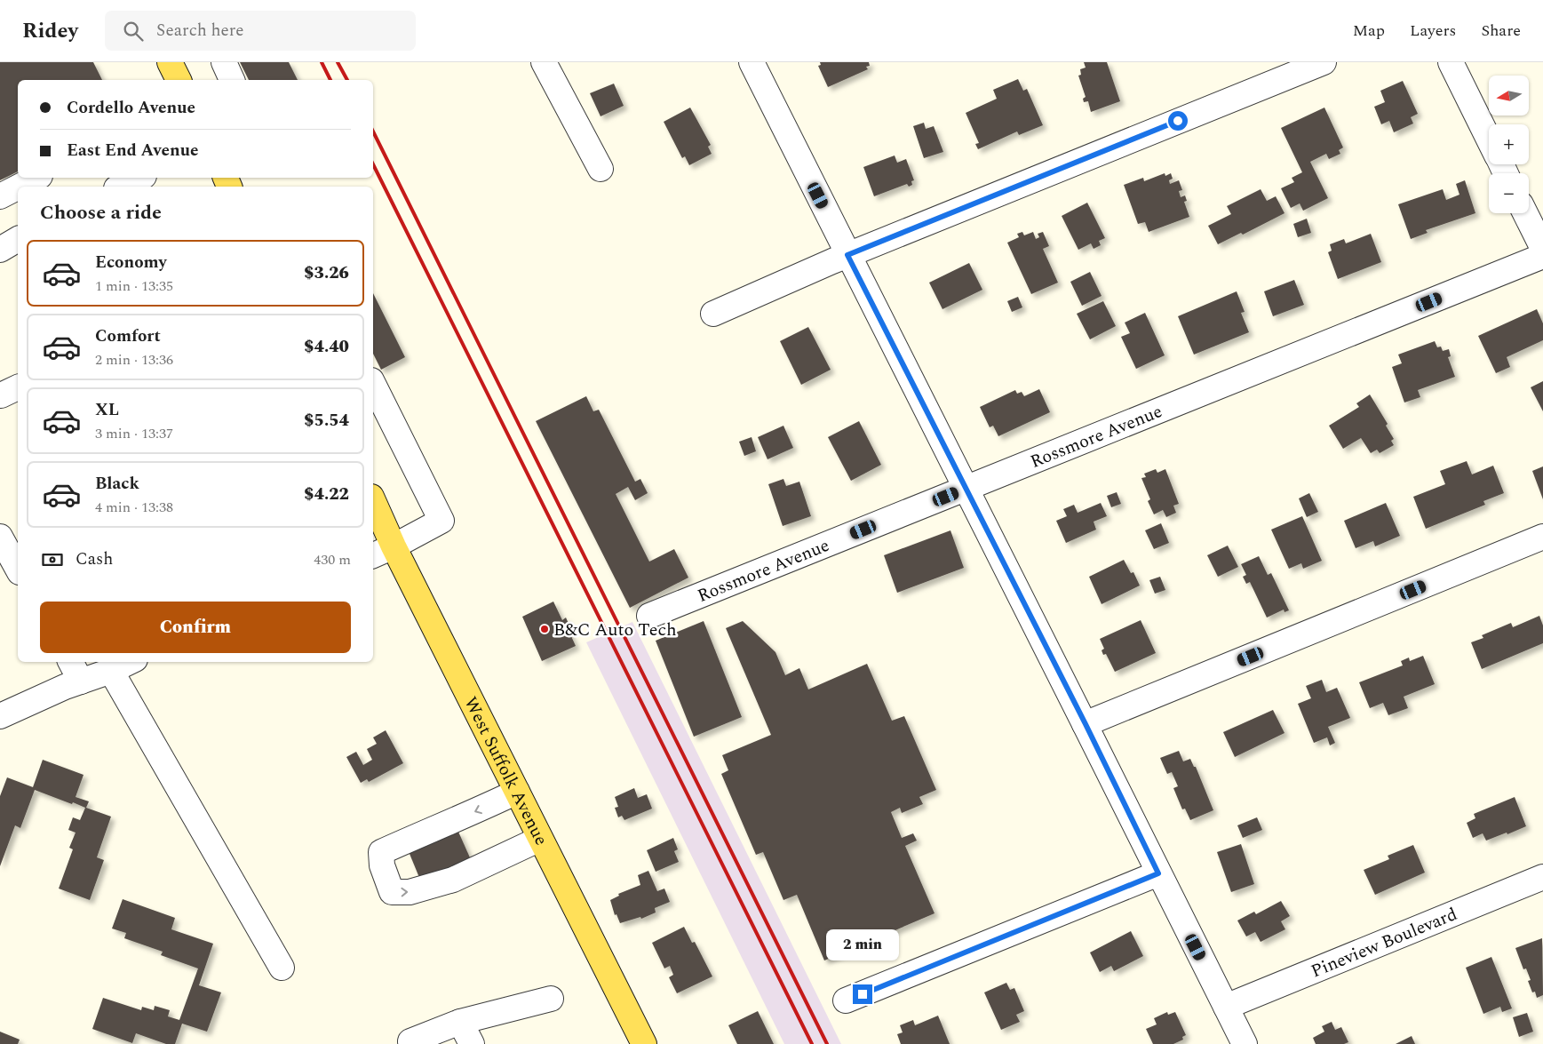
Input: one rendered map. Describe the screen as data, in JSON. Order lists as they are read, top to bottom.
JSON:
{
  "streets": {
    "main road": ["West Suffolk Avenue"],
    "street": ["Rossmore Avenue", "Pineview Boulevard"]
  },
  "places": ["B&C Auto Tech"],
  "north": "left",
  "page": {
    "header": "Ridey",
    "search": "Search here",
    "nav": ["Map", "Layers", "Share"],
    "map_buttons": ["+", "−"],
    "banner": ["Cordello Avenue", "East End Avenue"],
    "heading": "Choose a ride",
    "list": [
      {
        "name": "Economy",
        "note": "1 min · 13:35",
        "value": "$3.26"
      },
      {
        "name": "Comfort",
        "note": "2 min · 13:36",
        "value": "$4.40"
      },
      {
        "name": "XL",
        "note": "3 min · 13:37",
        "value": "$5.54"
      },
      {
        "name": "Black",
        "note": "4 min · 13:38",
        "value": "$4.22"
      }
    ],
    "pay": ["Cash", "430 m"],
    "buttons": "Confirm",
    "bubble": "2 min"
  }
}
